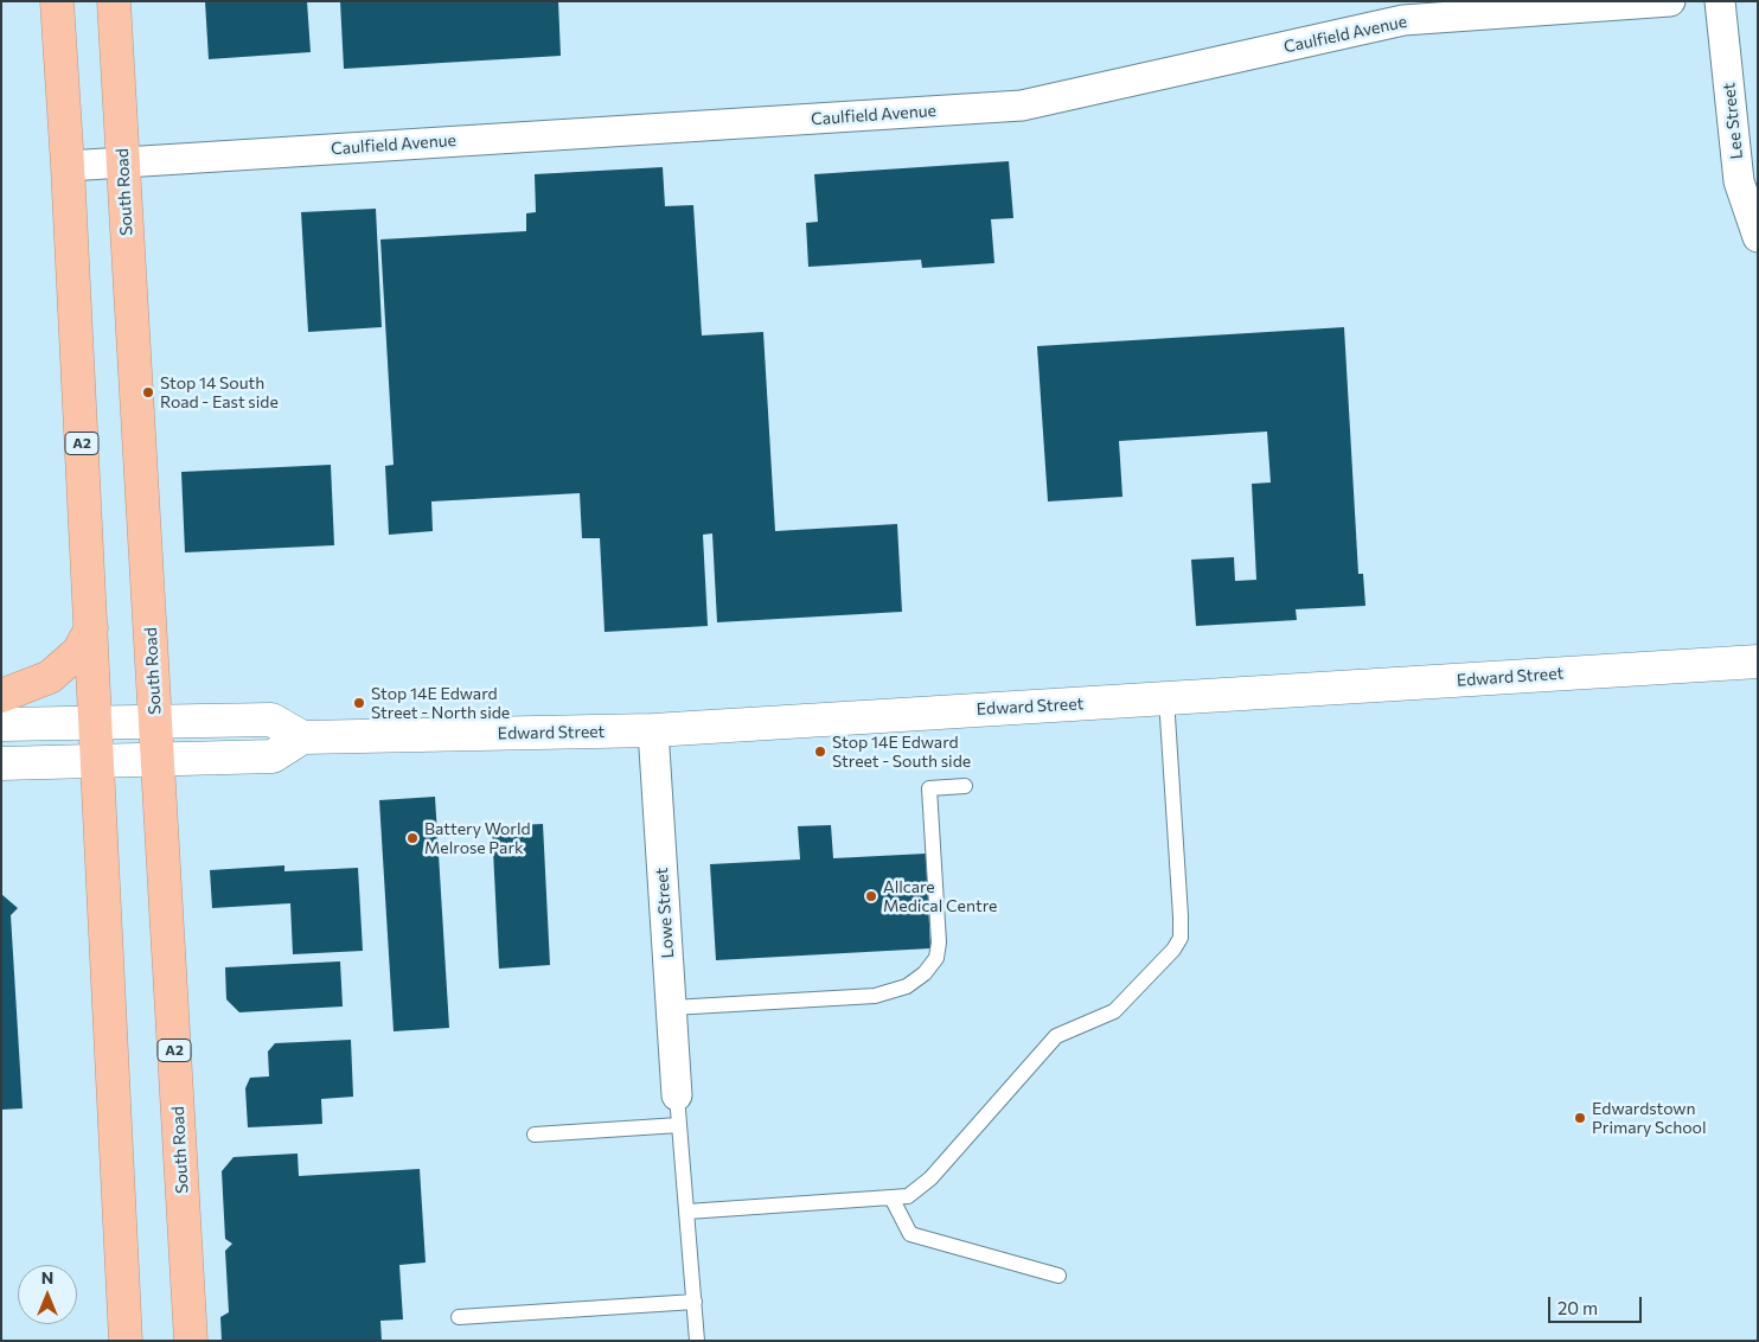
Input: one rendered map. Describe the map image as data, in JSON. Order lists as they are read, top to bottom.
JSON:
{
  "streets": {
    "highway": ["South Road", "A2"],
    "street": [
      "Caulfield Avenue",
      "Lee Street",
      "Edward Street",
      "Lowe Street"
    ]
  },
  "crossings": [
    ["Caulfield Avenue", "South Road"],
    ["Caulfield Avenue", "A2"],
    ["Edward Street", "Lowe Street"]
  ],
  "places": [
    "Stop 14 South Road - East side",
    "Stop 14E Edward Street - North side",
    "Stop 14E Edward Street - South side",
    "Battery World Melrose Park",
    "Allcare Medical Centre",
    "Edwardstown Primary School"
  ],
  "scale_bar": "20 m",
  "north": "top"
}
